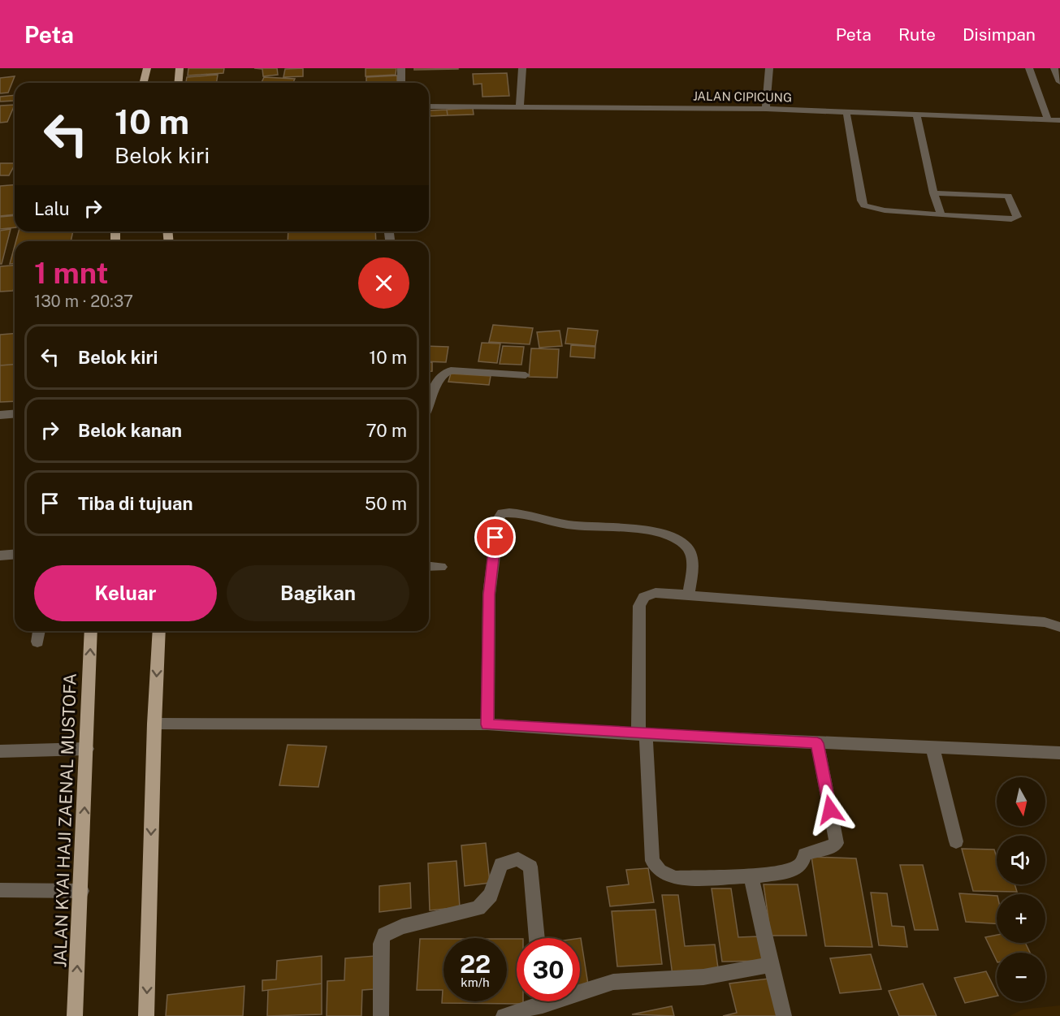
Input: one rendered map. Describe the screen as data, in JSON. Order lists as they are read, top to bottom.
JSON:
{
  "streets": {
    "main road": ["JALAN KYAI HAJI ZAENAL MUSTOFA"],
    "street": ["JALAN CIPICUNG"]
  },
  "north": "bottom",
  "page": {
    "header": "Peta",
    "nav": ["Peta", "Rute", "Disimpan"],
    "turn": ["10 m", "Belok kiri"],
    "then": "Lalu",
    "heading": ["1 mnt", "130 m · 20:37"],
    "list": [
      {
        "name": "Belok kiri",
        "value": "10 m"
      },
      {
        "name": "Belok kanan",
        "value": "70 m"
      },
      {
        "name": "Tiba di tujuan",
        "value": "50 m"
      }
    ],
    "buttons": ["Keluar", "Bagikan"],
    "map_buttons": ["+", "−"],
    "speed": "22 km/h",
    "limit": "30"
  }
}
